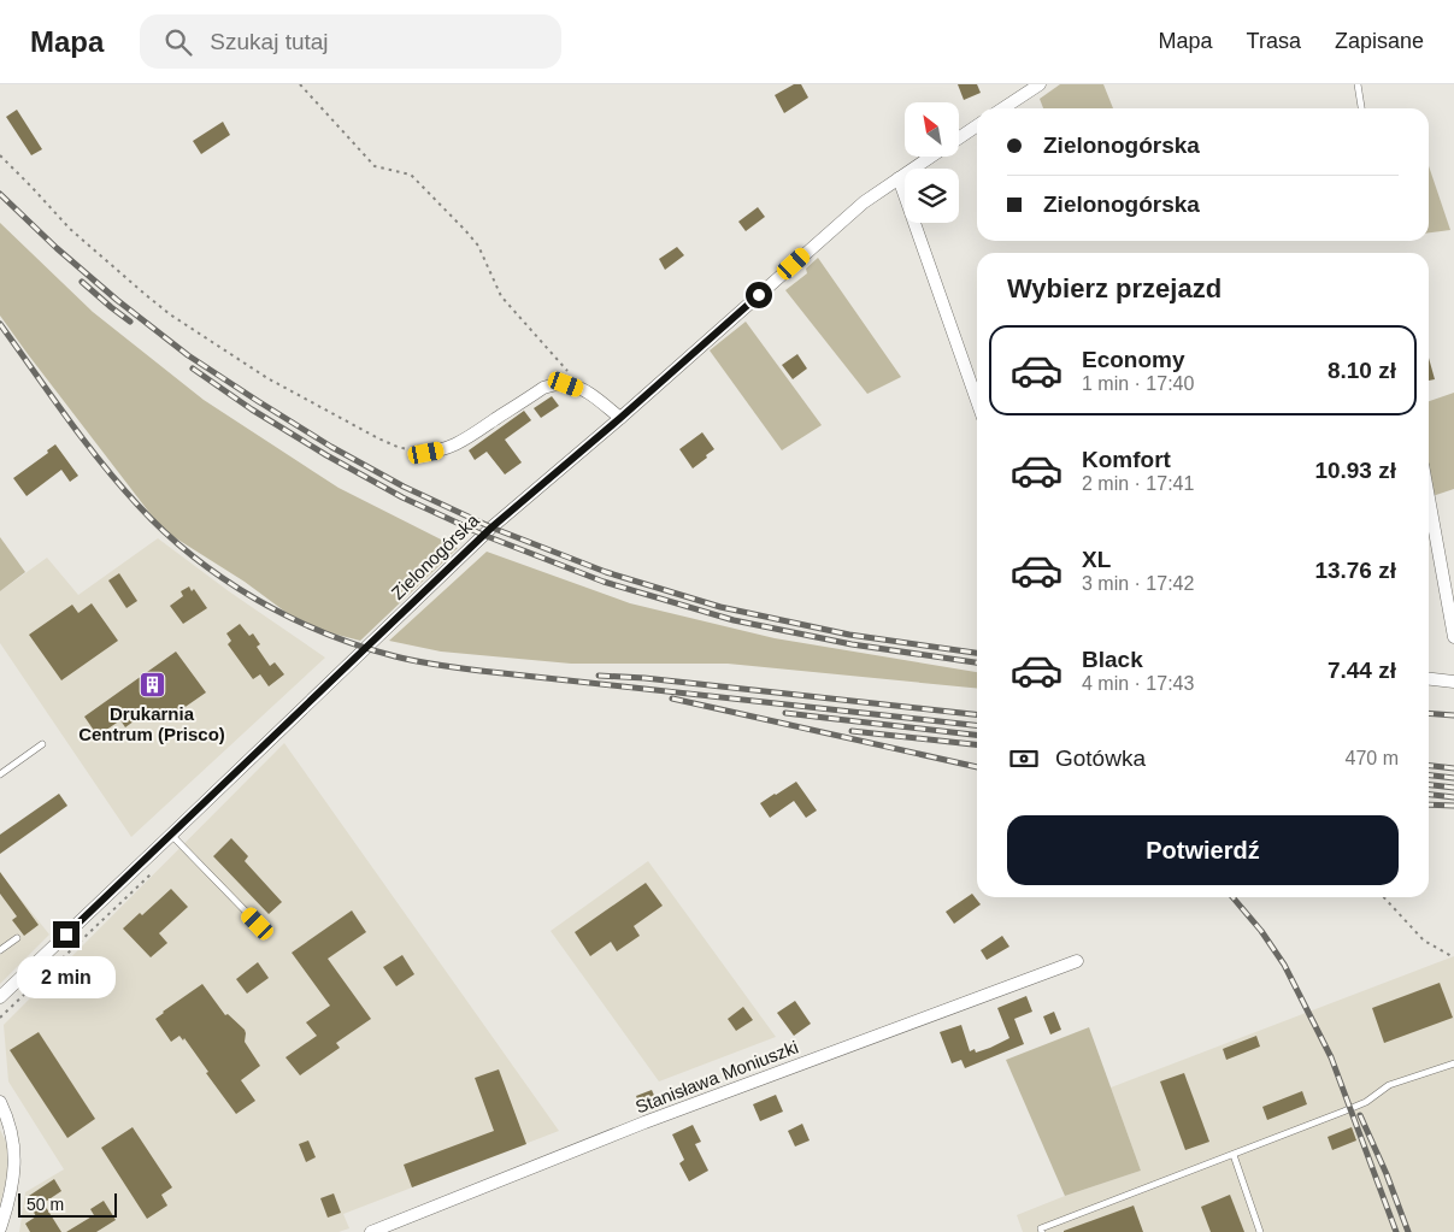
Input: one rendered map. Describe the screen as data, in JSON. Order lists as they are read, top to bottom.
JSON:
{
  "streets": {
    "street": ["Zielonogórska", "Stanisława Moniuszki"]
  },
  "places": {
    "building": ["Drukarnia Centrum (Prisco)"]
  },
  "scale_bar": "50 m",
  "north": "top left",
  "page": {
    "header": "Mapa",
    "search": "Szukaj tutaj",
    "nav": ["Mapa", "Trasa", "Zapisane"],
    "banner": ["Zielonogórska", "Zielonogórska"],
    "heading": "Wybierz przejazd",
    "list": [
      {
        "name": "Economy",
        "note": "1 min · 17:40",
        "value": "8.10 zł"
      },
      {
        "name": "Komfort",
        "note": "2 min · 17:41",
        "value": "10.93 zł"
      },
      {
        "name": "XL",
        "note": "3 min · 17:42",
        "value": "13.76 zł"
      },
      {
        "name": "Black",
        "note": "4 min · 17:43",
        "value": "7.44 zł"
      }
    ],
    "pay": ["Gotówka", "470 m"],
    "buttons": "Potwierdź",
    "bubble": "2 min",
    "scale": "50 m"
  }
}
